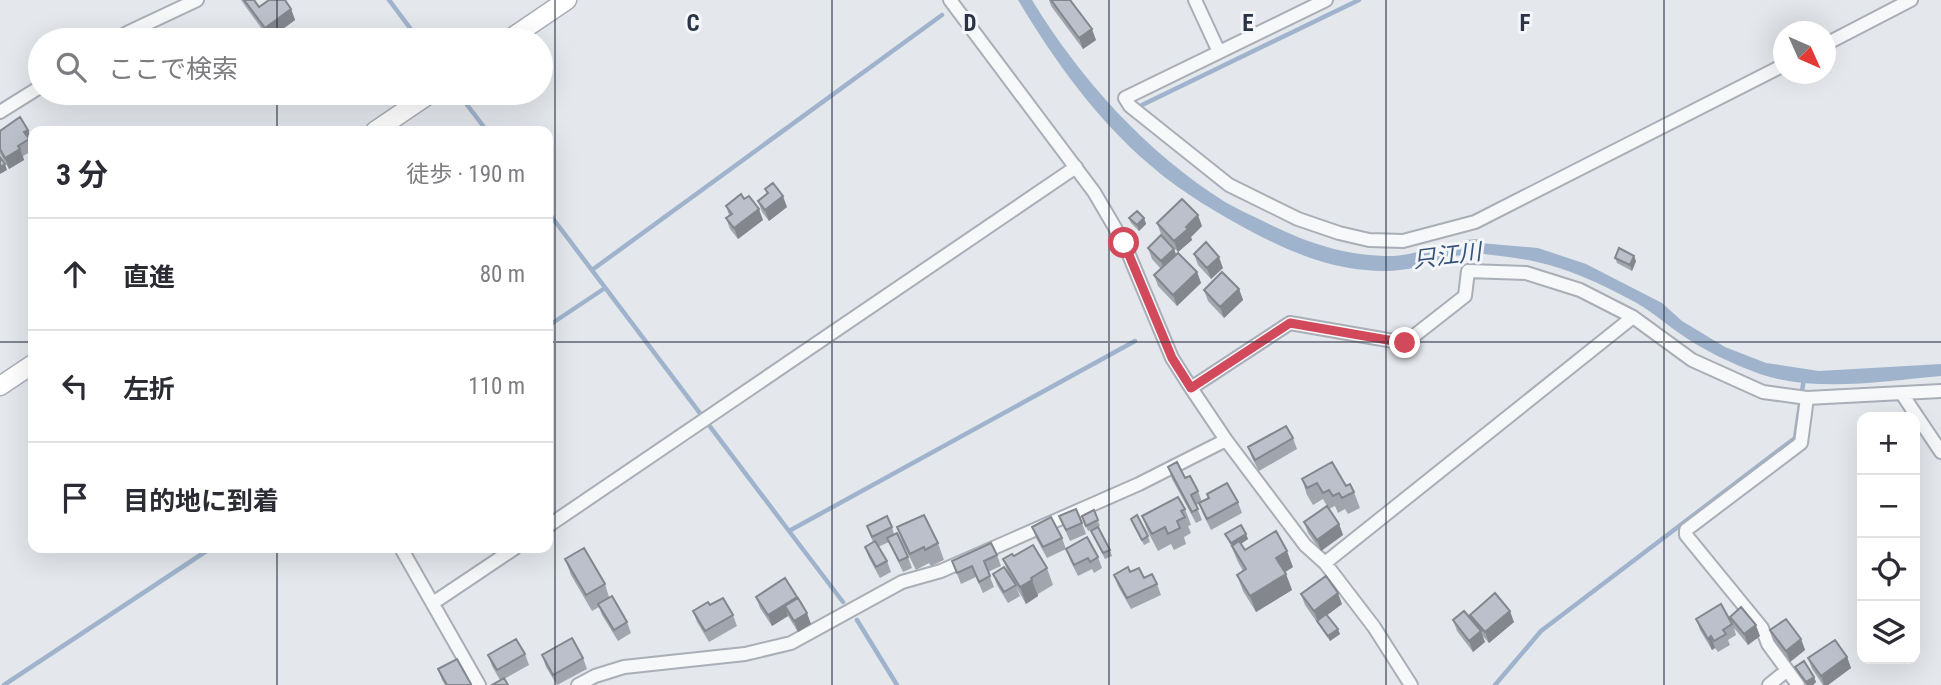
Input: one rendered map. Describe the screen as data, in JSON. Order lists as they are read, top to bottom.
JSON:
{
  "water": ["只江川"],
  "north": "bottom right",
  "page": {
    "search": "ここで検索",
    "heading": ["3 分", "徒歩 · 190 m"],
    "list": [
      ["直進", "80 m"],
      ["左折", "110 m"],
      "目的地に到着"
    ],
    "map_buttons": ["+", "−"]
  },
  "grid": {
    "columns": [
      "C",
      "D",
      "E",
      "F"
    ]
  }
}
